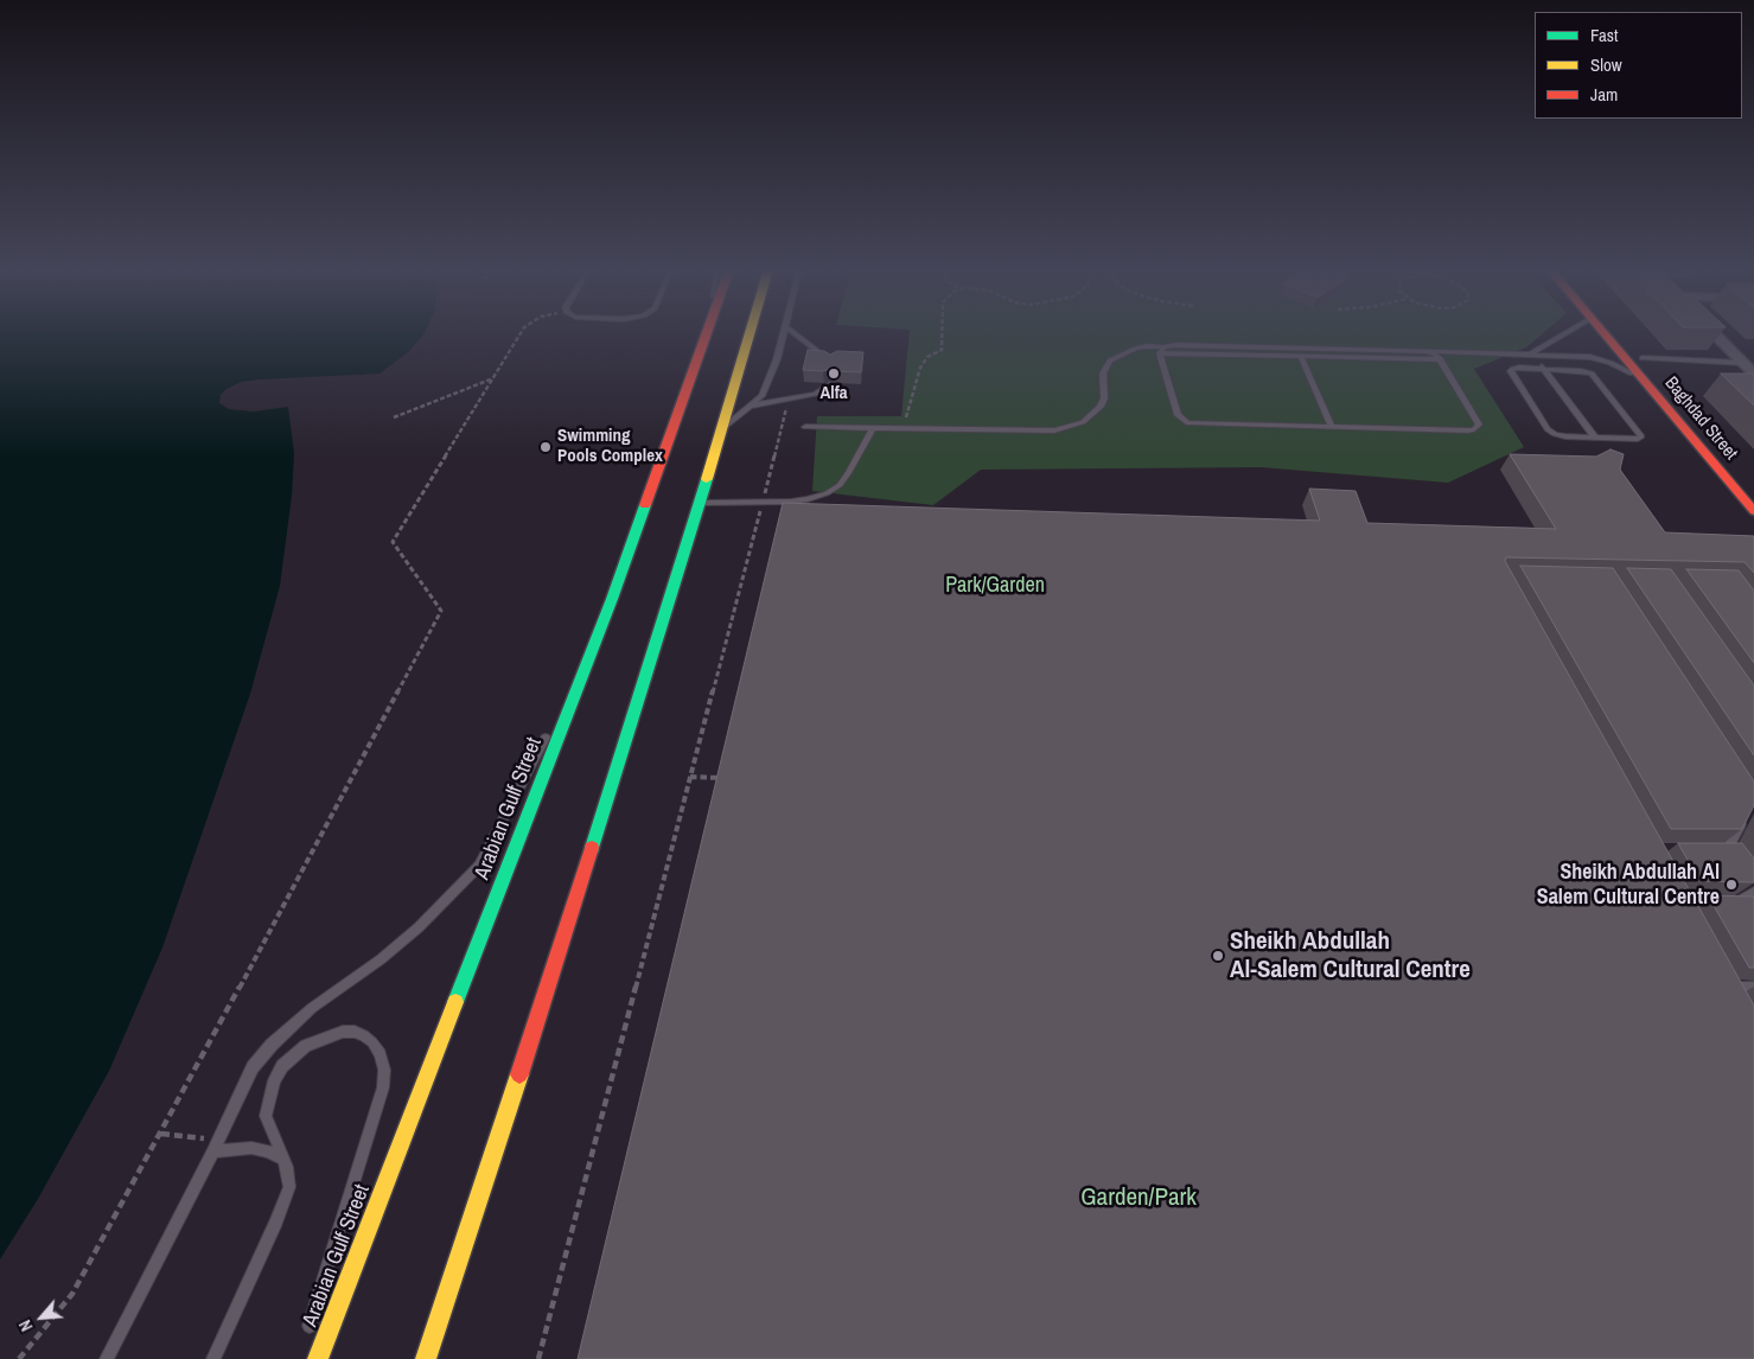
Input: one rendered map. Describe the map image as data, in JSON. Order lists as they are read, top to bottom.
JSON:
{
  "streets": {
    "main road": ["Baghdad Street", "Arabian Gulf Street"]
  },
  "parks": ["Park/Garden", "Garden/Park"],
  "places": [
    "Alfa",
    "Swimming Pools Complex",
    "Sheikh Abdullah Al Salem Cultural Centre",
    "Sheikh Abdullah Al-Salem Cultural Centre"
  ],
  "legend": ["Fast", "Slow", "Jam"],
  "north": "bottom left"
}
